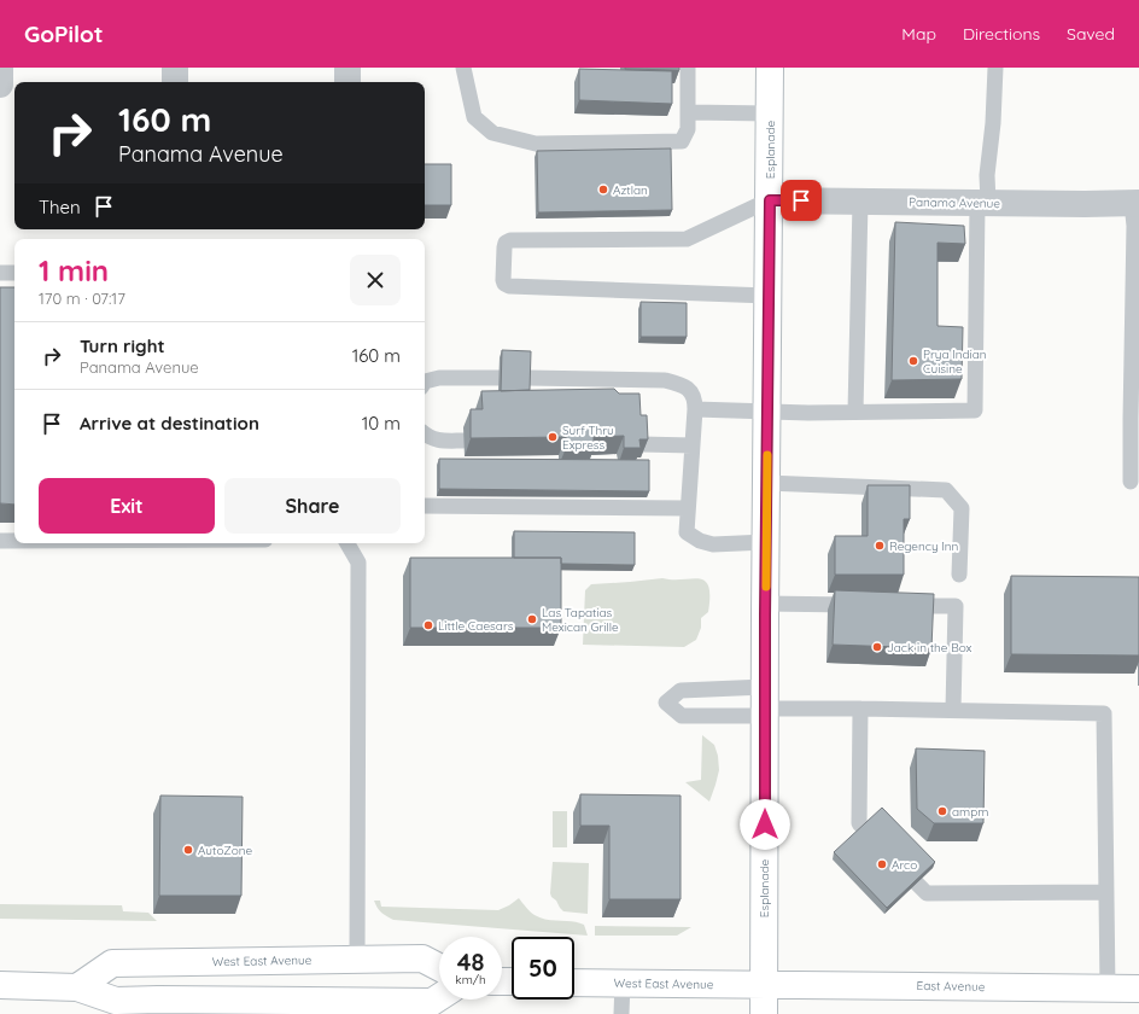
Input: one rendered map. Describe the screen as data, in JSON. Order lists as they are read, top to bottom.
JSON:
{
  "streets": {
    "main road": ["Esplanade", "West East Avenue", "East Avenue"],
    "street": ["Panama Avenue"]
  },
  "crossings": [
    ["Esplanade", "Panama Avenue"],
    ["Esplanade", "West East Avenue"],
    ["Esplanade", "East Avenue"],
    ["West East Avenue", "East Avenue"]
  ],
  "places": [
    "Aztlan",
    "Prya Indian Cuisine",
    "Surf Thru Express",
    "Regency Inn",
    "Las Tapatias Mexican Grille",
    "Little Caesars",
    "Jack in the Box",
    "ampm",
    "AutoZone",
    "Arco"
  ],
  "page": {
    "header": "GoPilot",
    "nav": ["Map", "Directions", "Saved"],
    "turn": ["160 m", "Panama Avenue"],
    "then": "Then",
    "heading": ["1 min", "170 m · 07:17"],
    "list": [
      {
        "name": "Turn right",
        "note": "Panama Avenue",
        "value": "160 m"
      },
      {
        "name": "Arrive at destination",
        "value": "10 m"
      }
    ],
    "buttons": ["Exit", "Share"],
    "speed": "48 km/h",
    "limit": "50"
  }
}
